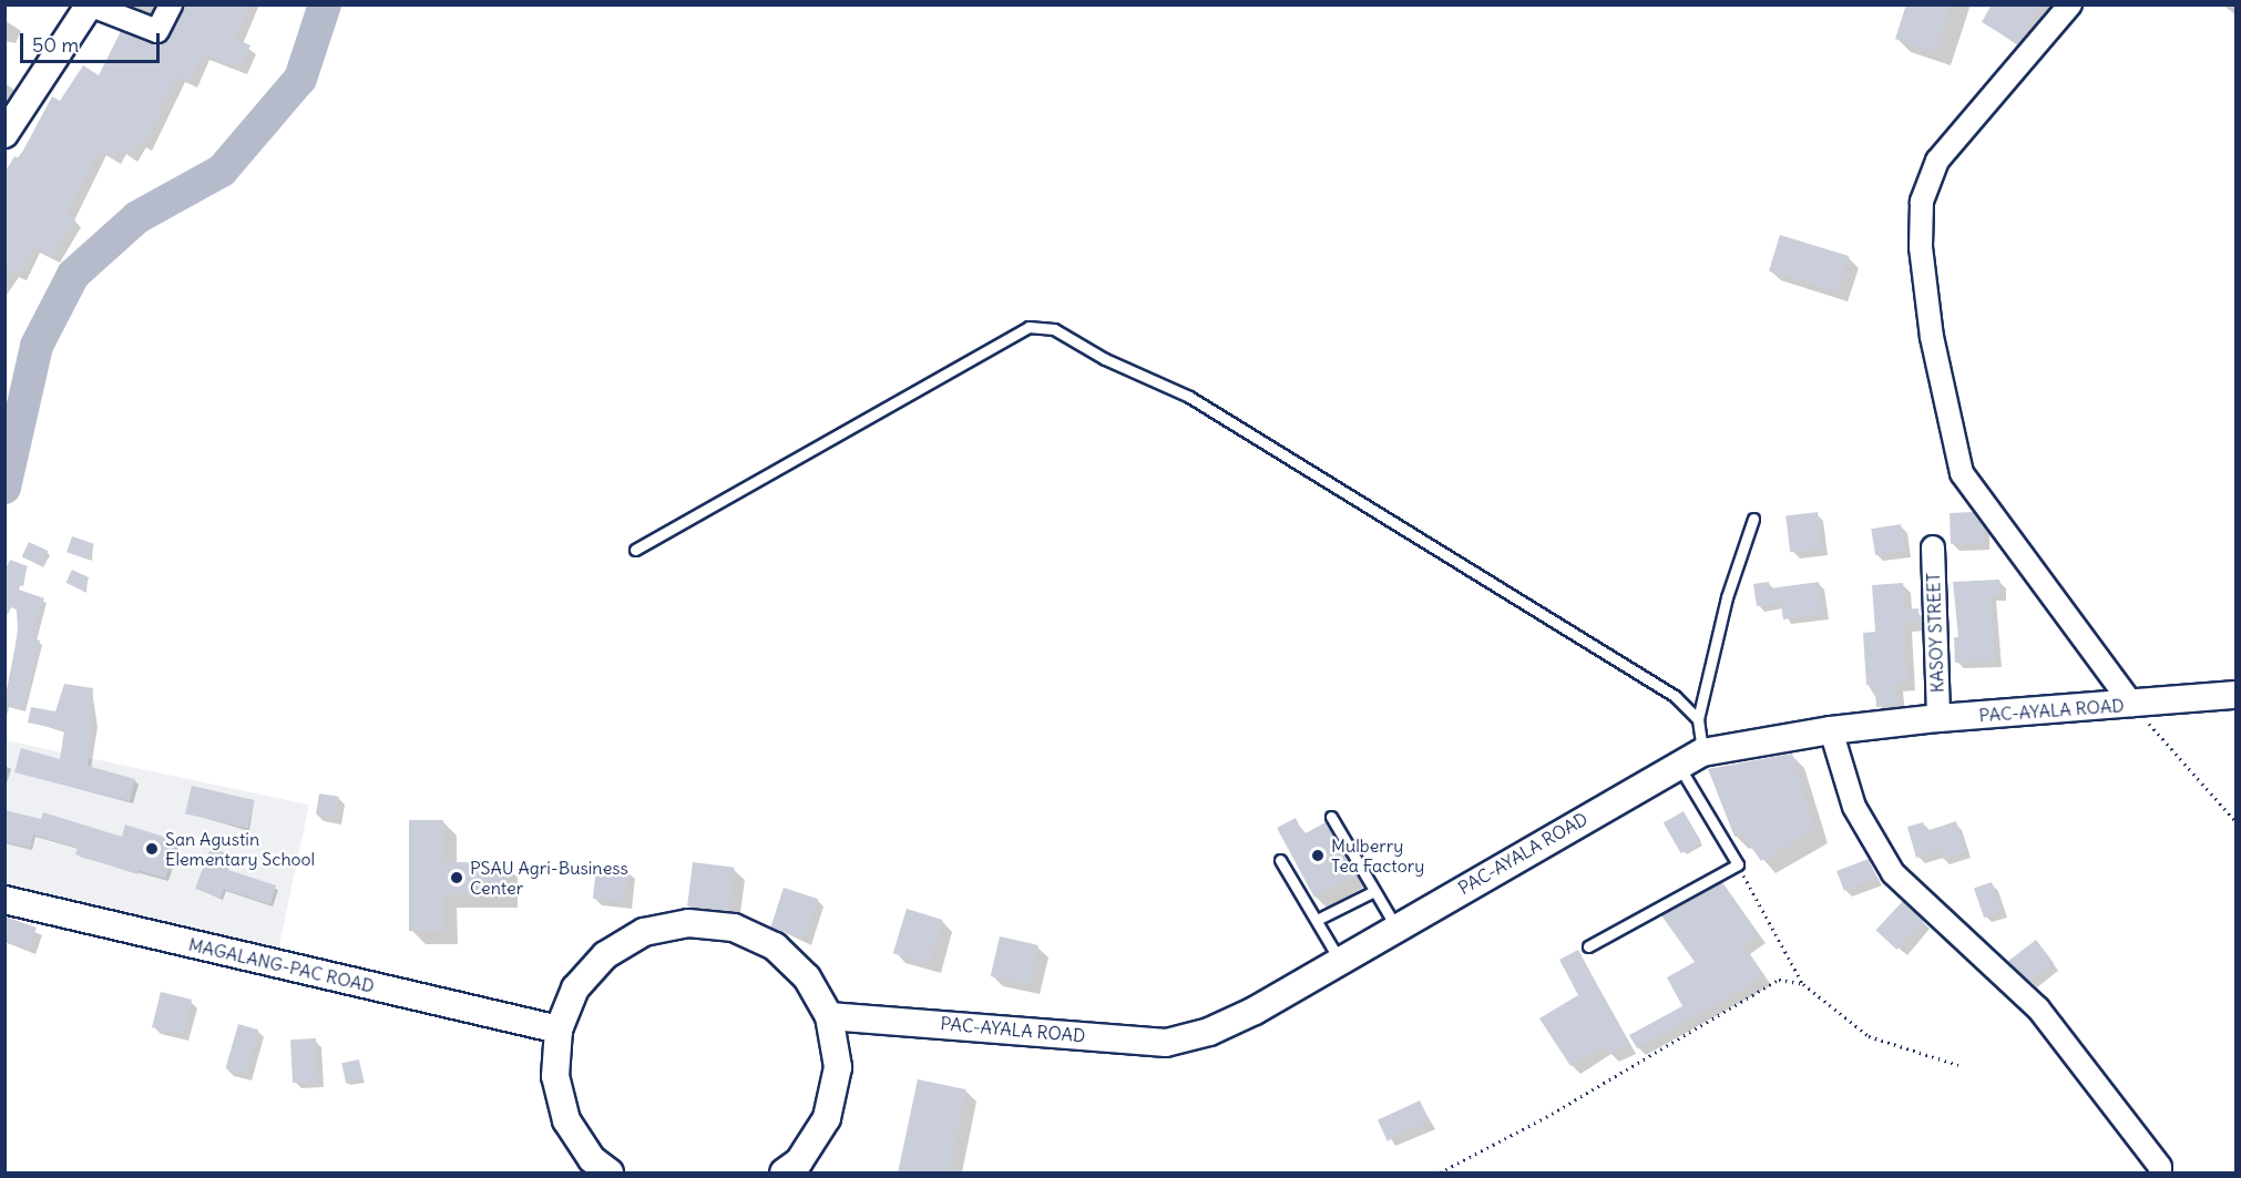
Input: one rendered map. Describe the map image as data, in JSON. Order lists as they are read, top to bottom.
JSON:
{
  "streets": {
    "street": ["KASOY STREET", "PAC-AYALA ROAD", "MAGALANG-PAC ROAD"]
  },
  "crossings": [
    ["KASOY STREET", "PAC-AYALA ROAD"]
  ],
  "places": ["San Agustin Elementary School", "Mulberry Tea Factory", "PSAU Agri-Business Center"],
  "scale_bar": "50 m"
}
